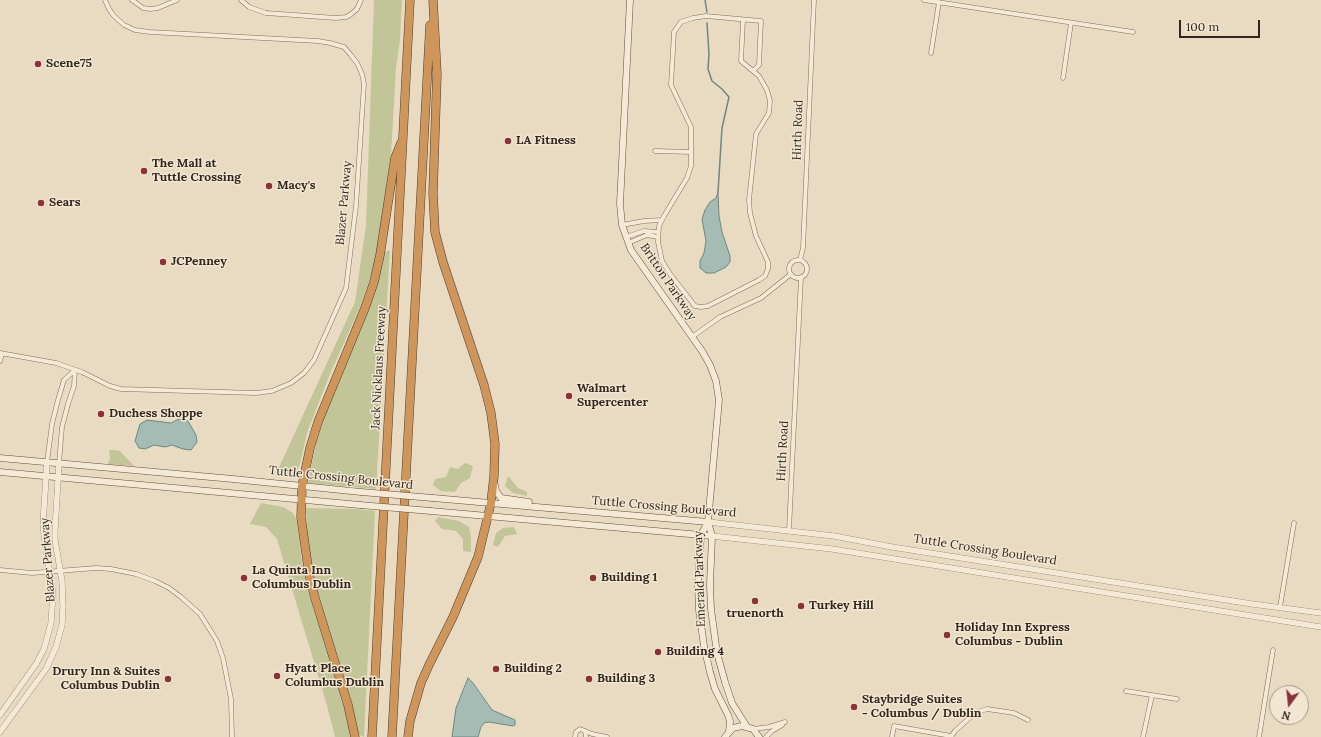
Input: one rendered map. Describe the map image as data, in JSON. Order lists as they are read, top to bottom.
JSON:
{
  "streets": {
    "highway": ["Jack Nicklaus Freeway"],
    "main road": ["Britton Parkway", "Tuttle Crossing Boulevard", "Emerald Parkway"],
    "street": ["Hirth Road", "Blazer Parkway"]
  },
  "crossings": [
    ["Hirth Road", "Tuttle Crossing Boulevard"],
    ["Blazer Parkway", "Tuttle Crossing Boulevard"],
    ["Britton Parkway", "Tuttle Crossing Boulevard"],
    ["Britton Parkway", "Emerald Parkway"],
    ["Tuttle Crossing Boulevard", "Emerald Parkway"]
  ],
  "places": [
    "Scene75",
    "LA Fitness",
    "The Mall at Tuttle Crossing",
    "Macy's",
    "Sears",
    "JCPenney",
    "Walmart Supercenter",
    "Duchess Shoppe",
    "La Quinta Inn Columbus Dublin",
    "Building 1",
    "truenorth",
    "Turkey Hill",
    "Holiday Inn Express Columbus - Dublin",
    "Building 4",
    "Building 2",
    "Hyatt Place Columbus Dublin",
    "Drury Inn & Suites Columbus Dublin",
    "Building 3",
    "Staybridge Suites - Columbus / Dublin"
  ],
  "scale_bar": "100 m",
  "north": "bottom"
}
